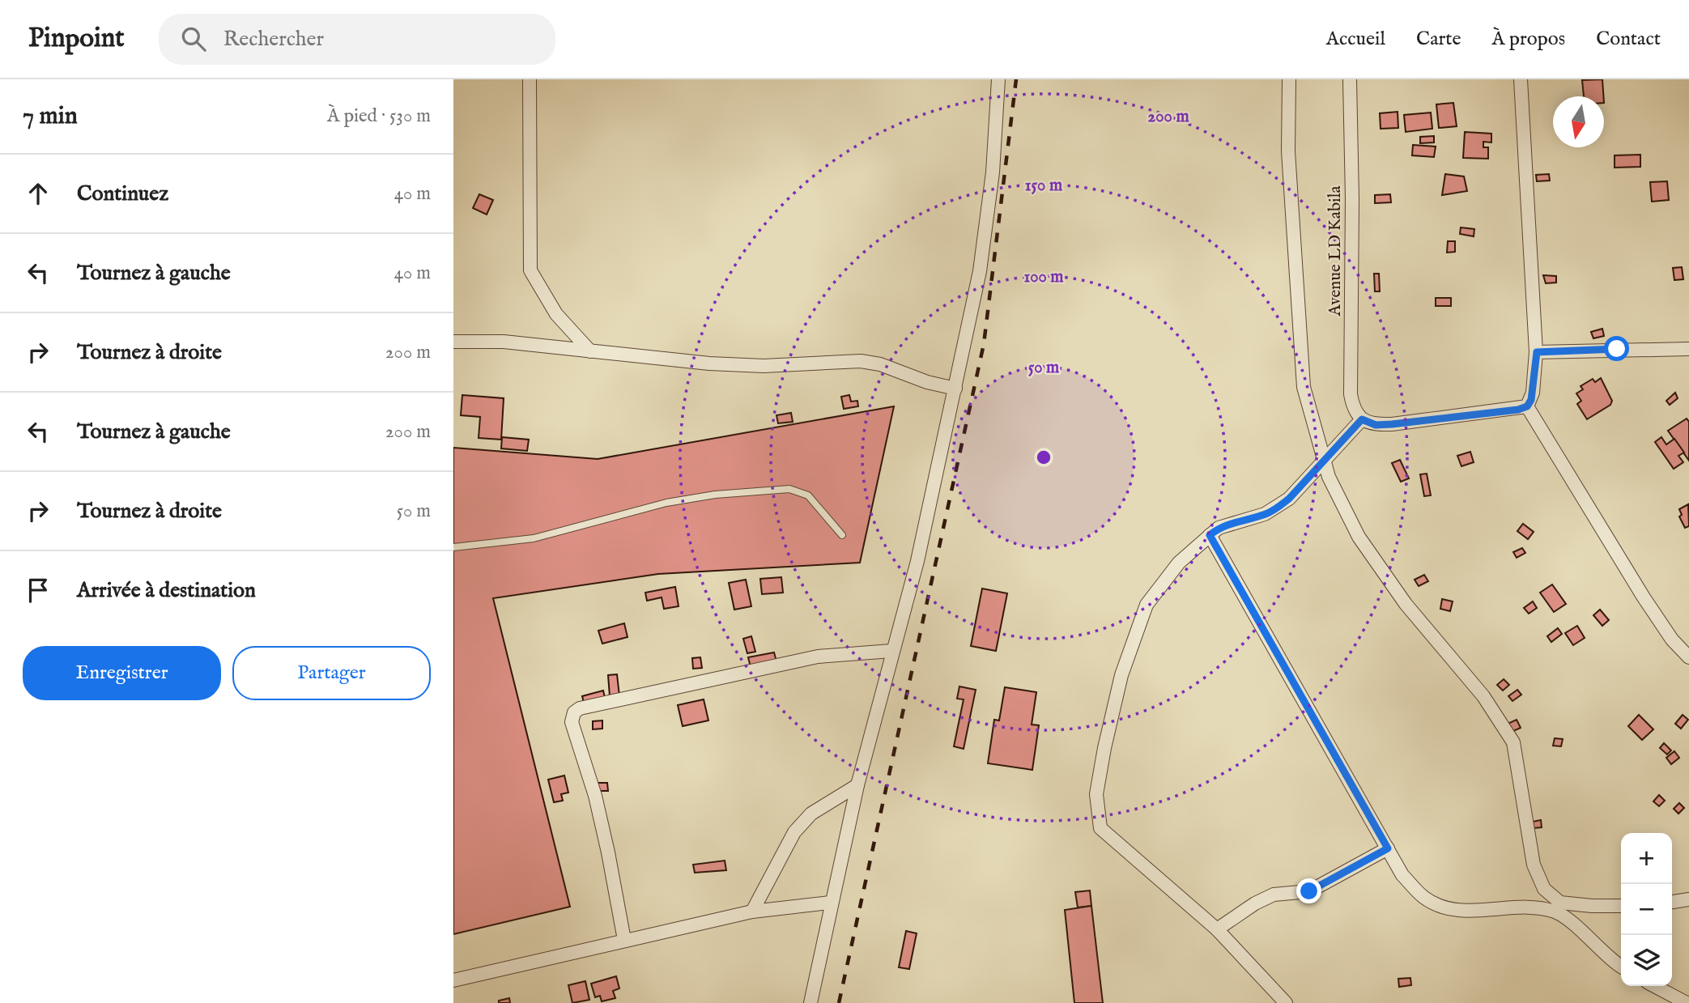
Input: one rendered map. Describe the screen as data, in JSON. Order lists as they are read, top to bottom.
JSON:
{
  "streets": {
    "street": ["Avenue LD Kabila"]
  },
  "north": "bottom",
  "page": {
    "header": "Pinpoint",
    "search": "Rechercher",
    "nav": [
      "Accueil",
      "Carte",
      "À propos",
      "Contact"
    ],
    "heading": ["7 min", "À pied · 530 m"],
    "list": [
      ["Continuez", "40 m"],
      ["Tournez à gauche", "40 m"],
      ["Tournez à droite", "200 m"],
      ["Tournez à gauche", "200 m"],
      ["Tournez à droite", "50 m"],
      "Arrivée à destination"
    ],
    "buttons": ["Enregistrer", "Partager"],
    "map_buttons": ["+", "−"]
  },
  "rings": [
    "200 m",
    "150 m",
    "100 m",
    "50 m"
  ]
}
